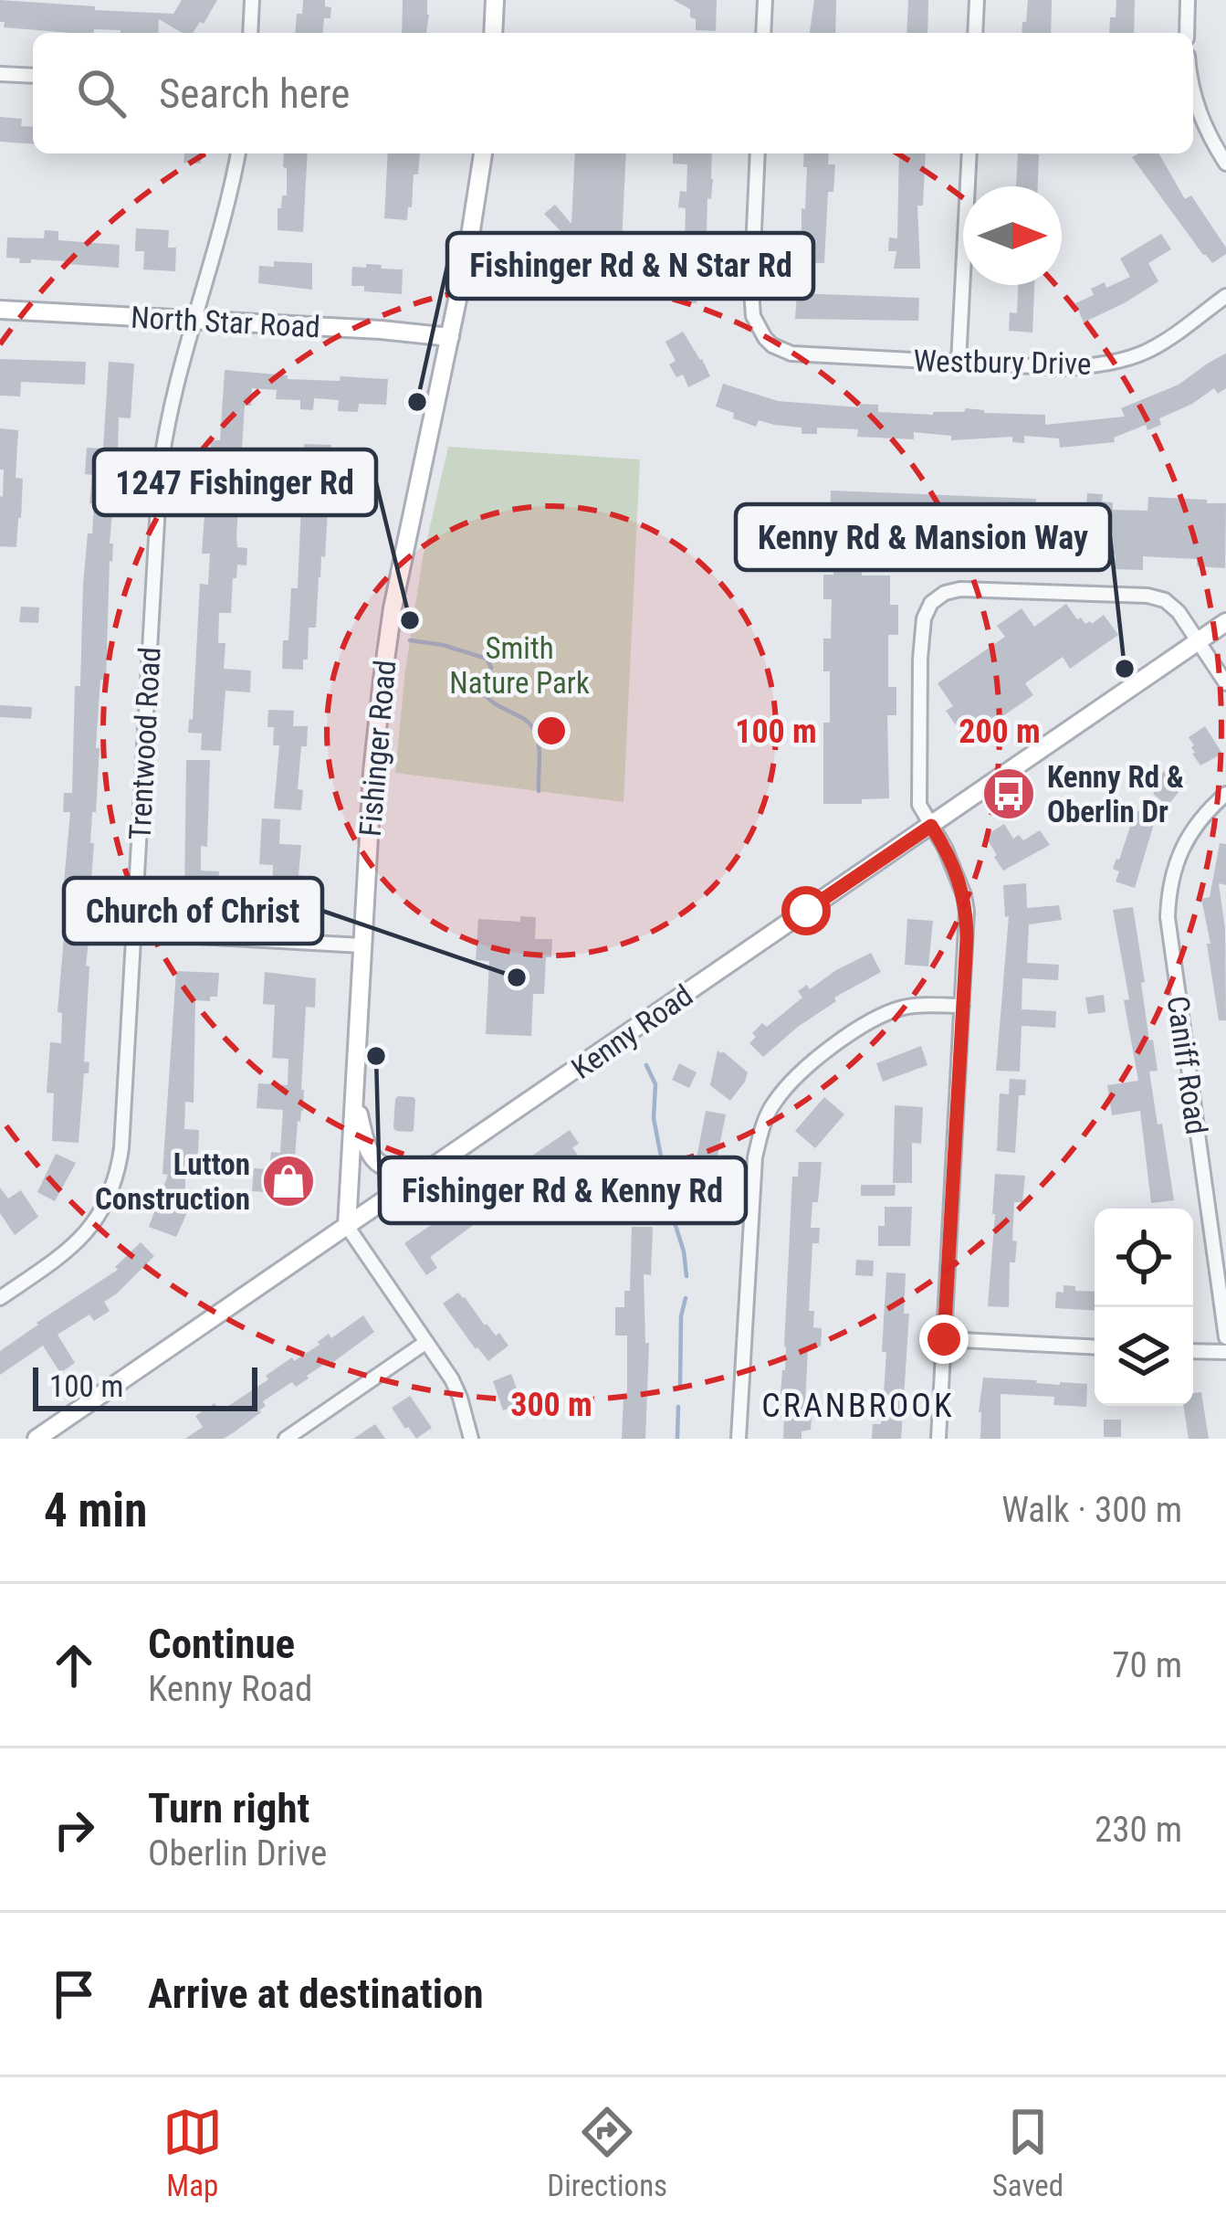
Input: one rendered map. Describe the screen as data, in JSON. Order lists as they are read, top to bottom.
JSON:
{
  "streets": {
    "main road": ["North Star Road", "Fishinger Road", "Kenny Road"],
    "street": ["Westbury Drive", "Trentwood Road", "Caniff Road"]
  },
  "crossings": [
    ["North Star Road", "Trentwood Road"],
    ["North Star Road", "Fishinger Road"],
    ["Fishinger Road", "Kenny Road"]
  ],
  "districts": ["CRANBROOK"],
  "parks": ["Smith Nature Park"],
  "places": {
    "other": [
      "Fishinger Rd & N Star Rd",
      "1247 Fishinger Rd",
      "Kenny Rd & Mansion Way",
      "Church of Christ",
      "Fishinger Rd & Kenny Rd"
    ],
    "bus stop": ["Kenny Rd & Oberlin Dr"],
    "shop": ["Lutton Construction"]
  },
  "scale_bar": "100 m",
  "north": "right",
  "page": {
    "search": "Search here",
    "scale": "100 m",
    "heading": ["4 min", "Walk · 300 m"],
    "list": [
      ["Continue", "Kenny Road", "70 m"],
      ["Turn right", "Oberlin Drive", "230 m"],
      "Arrive at destination"
    ],
    "nav": ["Map", "Directions", "Saved"]
  },
  "rings": ["100 m", "200 m", "300 m"]
}
